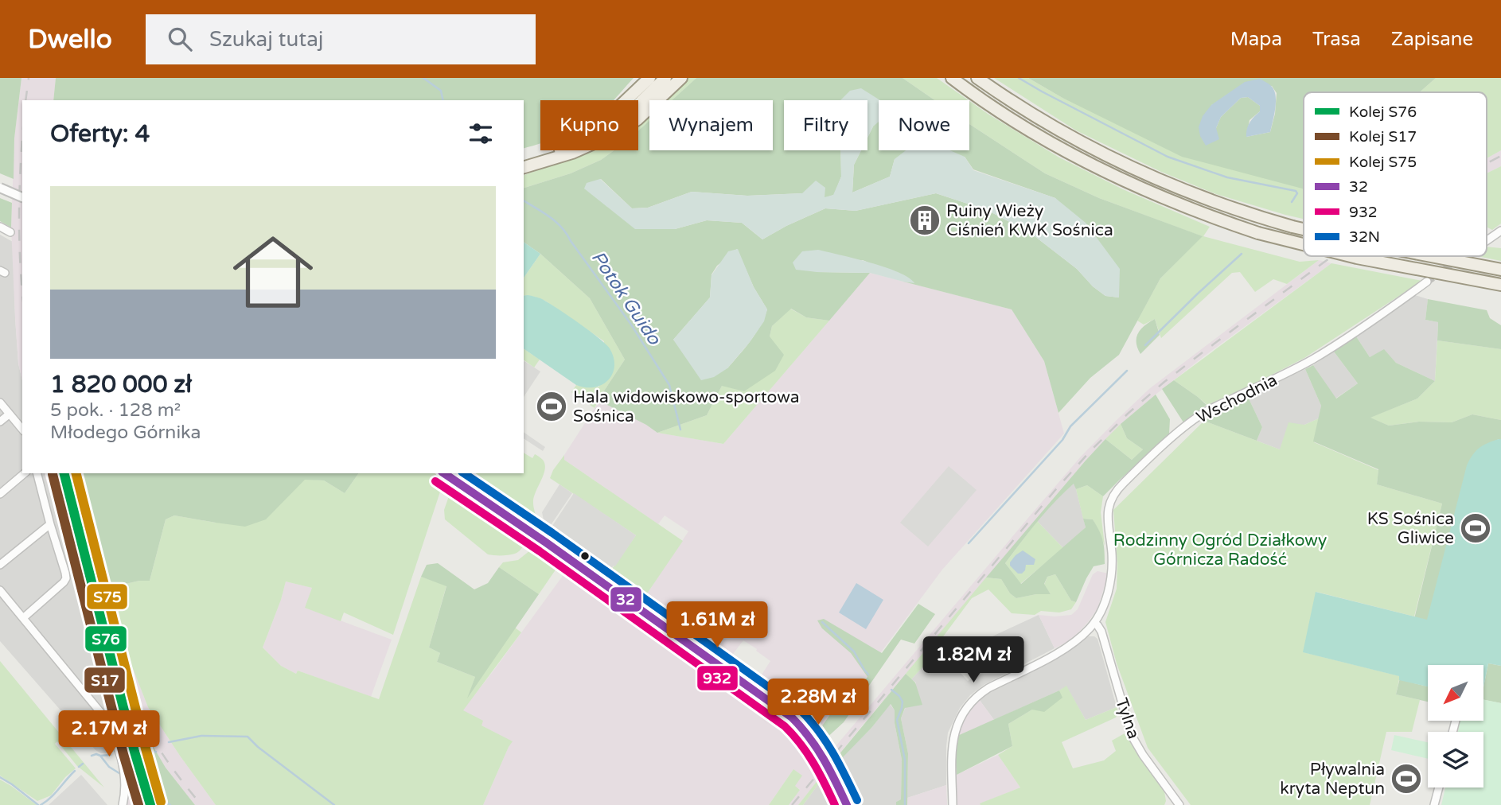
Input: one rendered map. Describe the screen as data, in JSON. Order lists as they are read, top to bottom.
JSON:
{
  "streets": {
    "street": ["Wschodnia", "Tylna"]
  },
  "crossings": [
    ["Wschodnia", "Tylna"]
  ],
  "water": ["Potok Guido"],
  "parks": ["Rodzinny Ogród Działkowy Górnicza Radość"],
  "places": {
    "building": ["Ruiny Wieży Ciśnień KWK Sośnica"],
    "sports": ["Hala widowiskowo-sportowa Sośnica", "KS Sośnica Gliwice", "Pływalnia kryta Neptun"]
  },
  "lines": [
    "rail line S76",
    "rail line S75",
    "transit line 32",
    "transit line 32N",
    "rail line S17",
    "transit line 932"
  ],
  "legend": [
    "Kolej S76",
    "Kolej S17",
    "Kolej S75",
    "32",
    "932",
    "32N"
  ],
  "north": "bottom left",
  "page": {
    "header": "Dwello",
    "search": "Szukaj tutaj",
    "nav": ["Mapa", "Trasa", "Zapisane"],
    "chip": [
      "Kupno",
      "Wynajem",
      "Filtry",
      "Nowe"
    ],
    "heading": "Oferty: 4",
    "list": [
      {
        "name": "1 820 000 zł",
        "note": "5 pok. · 128 m² · Młodego Górnika"
      }
    ],
    "price": [
      "1.61M zł",
      "1.82M zł",
      "2.28M zł",
      "2.17M zł"
    ]
  }
}
